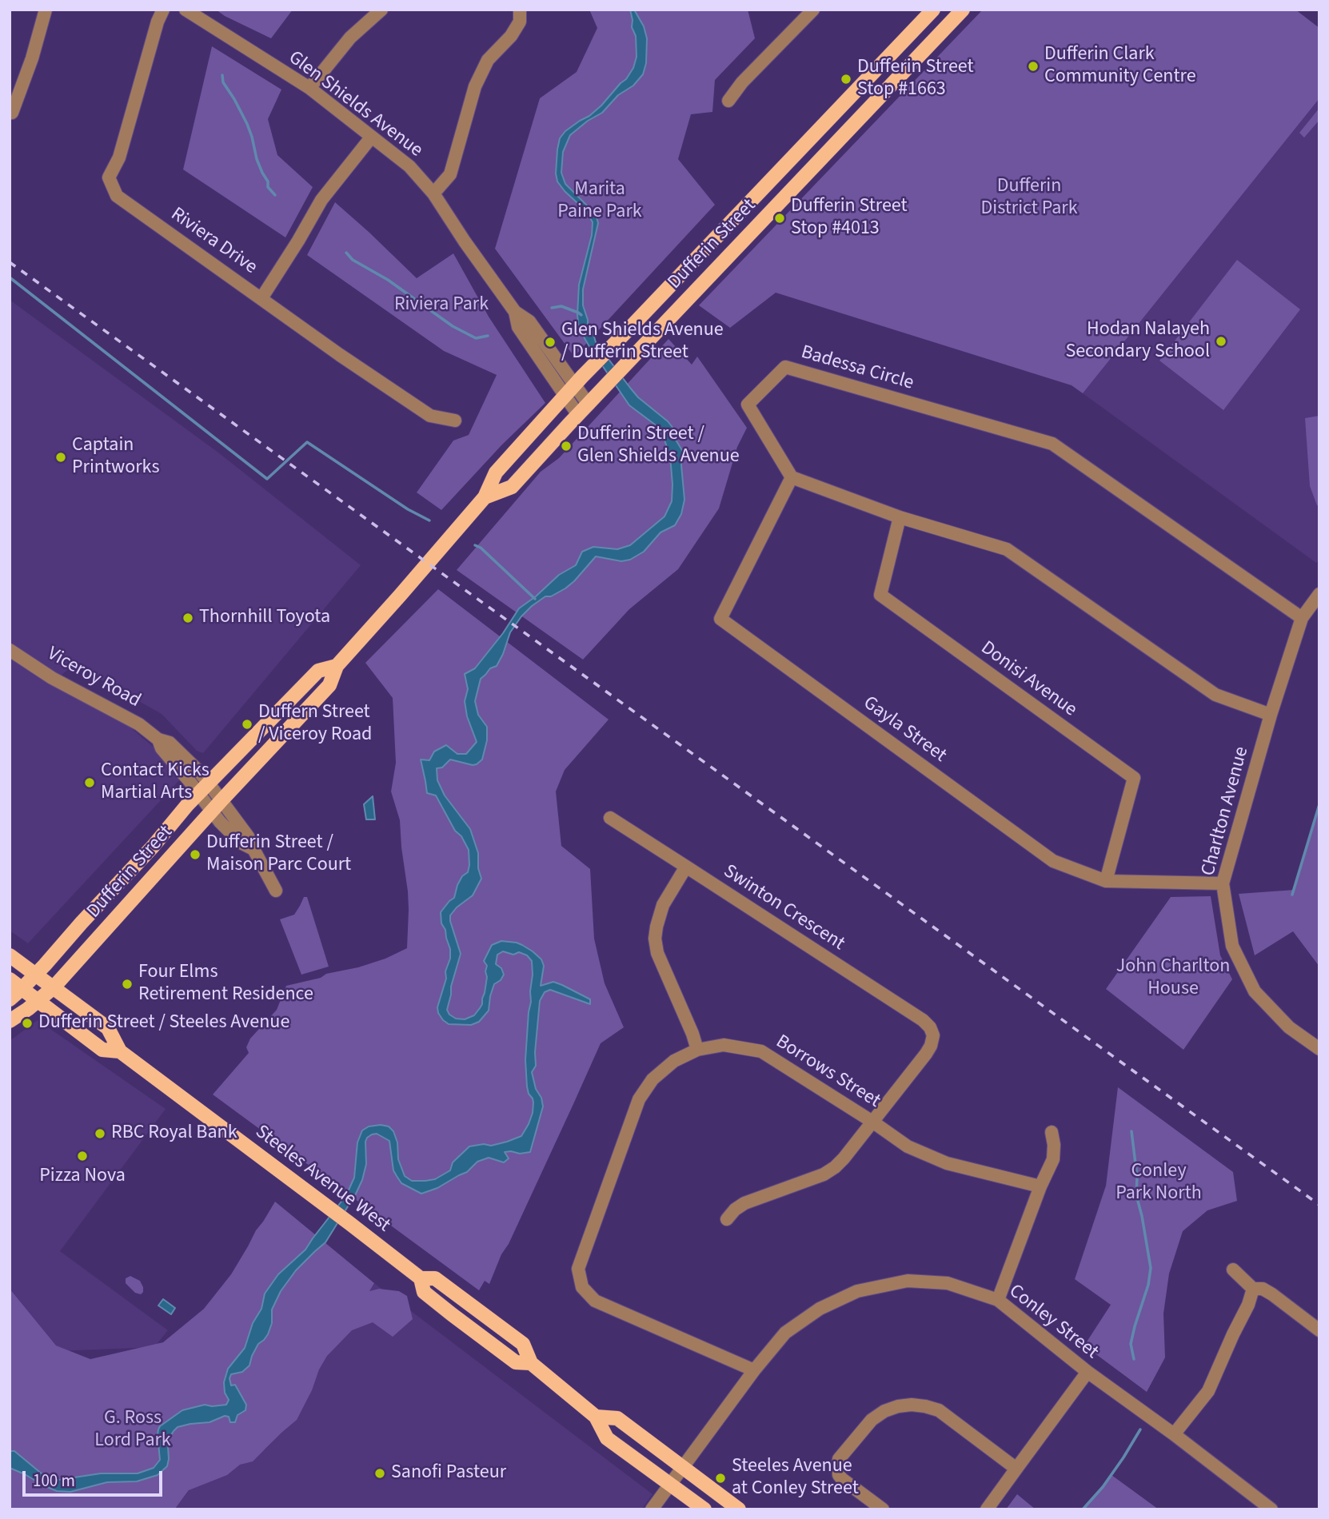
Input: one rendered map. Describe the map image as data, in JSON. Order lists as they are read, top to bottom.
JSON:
{
  "streets": {
    "main road": ["Dufferin Street", "Steeles Avenue West"],
    "street": [
      "Glen Shields Avenue",
      "Riviera Drive",
      "Badessa Circle",
      "Viceroy Road",
      "Donisi Avenue",
      "Gayla Street",
      "Charlton Avenue",
      "Swinton Crescent",
      "Borrows Street",
      "Conley Street"
    ]
  },
  "crossings": [
    ["Glen Shields Avenue", "Dufferin Street"],
    ["Dufferin Street", "Viceroy Road"],
    ["Dufferin Street", "Steeles Avenue West"],
    ["Badessa Circle", "Gayla Street"],
    ["Badessa Circle", "Charlton Avenue"],
    ["Donisi Avenue", "Gayla Street"],
    ["Gayla Street", "Charlton Avenue"],
    ["Swinton Crescent", "Borrows Street"],
    ["Borrows Street", "Conley Street"],
    ["Steeles Avenue West", "Conley Street"]
  ],
  "parks": [
    "Dufferin District Park",
    "Marita Paine Park",
    "Riviera Park",
    "John Charlton House",
    "Conley Park North",
    "G. Ross Lord Park"
  ],
  "places": [
    "Dufferin Clark Community Centre",
    "Dufferin Street Stop #1663",
    "Dufferin Street Stop #4013",
    "Hodan Nalayeh Secondary School",
    "Glen Shields Avenue / Dufferin Street",
    "Dufferin Street / Glen Shields Avenue",
    "Captain Printworks",
    "Thornhill Toyota",
    "Duffern Street / Viceroy Road",
    "Contact Kicks Martial Arts",
    "Dufferin Street / Maison Parc Court",
    "Four Elms Retirement Residence",
    "Dufferin Street / Steeles Avenue",
    "RBC Royal Bank",
    "Pizza Nova",
    "Sanofi Pasteur",
    "Steeles Avenue at Conley Street"
  ],
  "scale_bar": "100 m"
}
